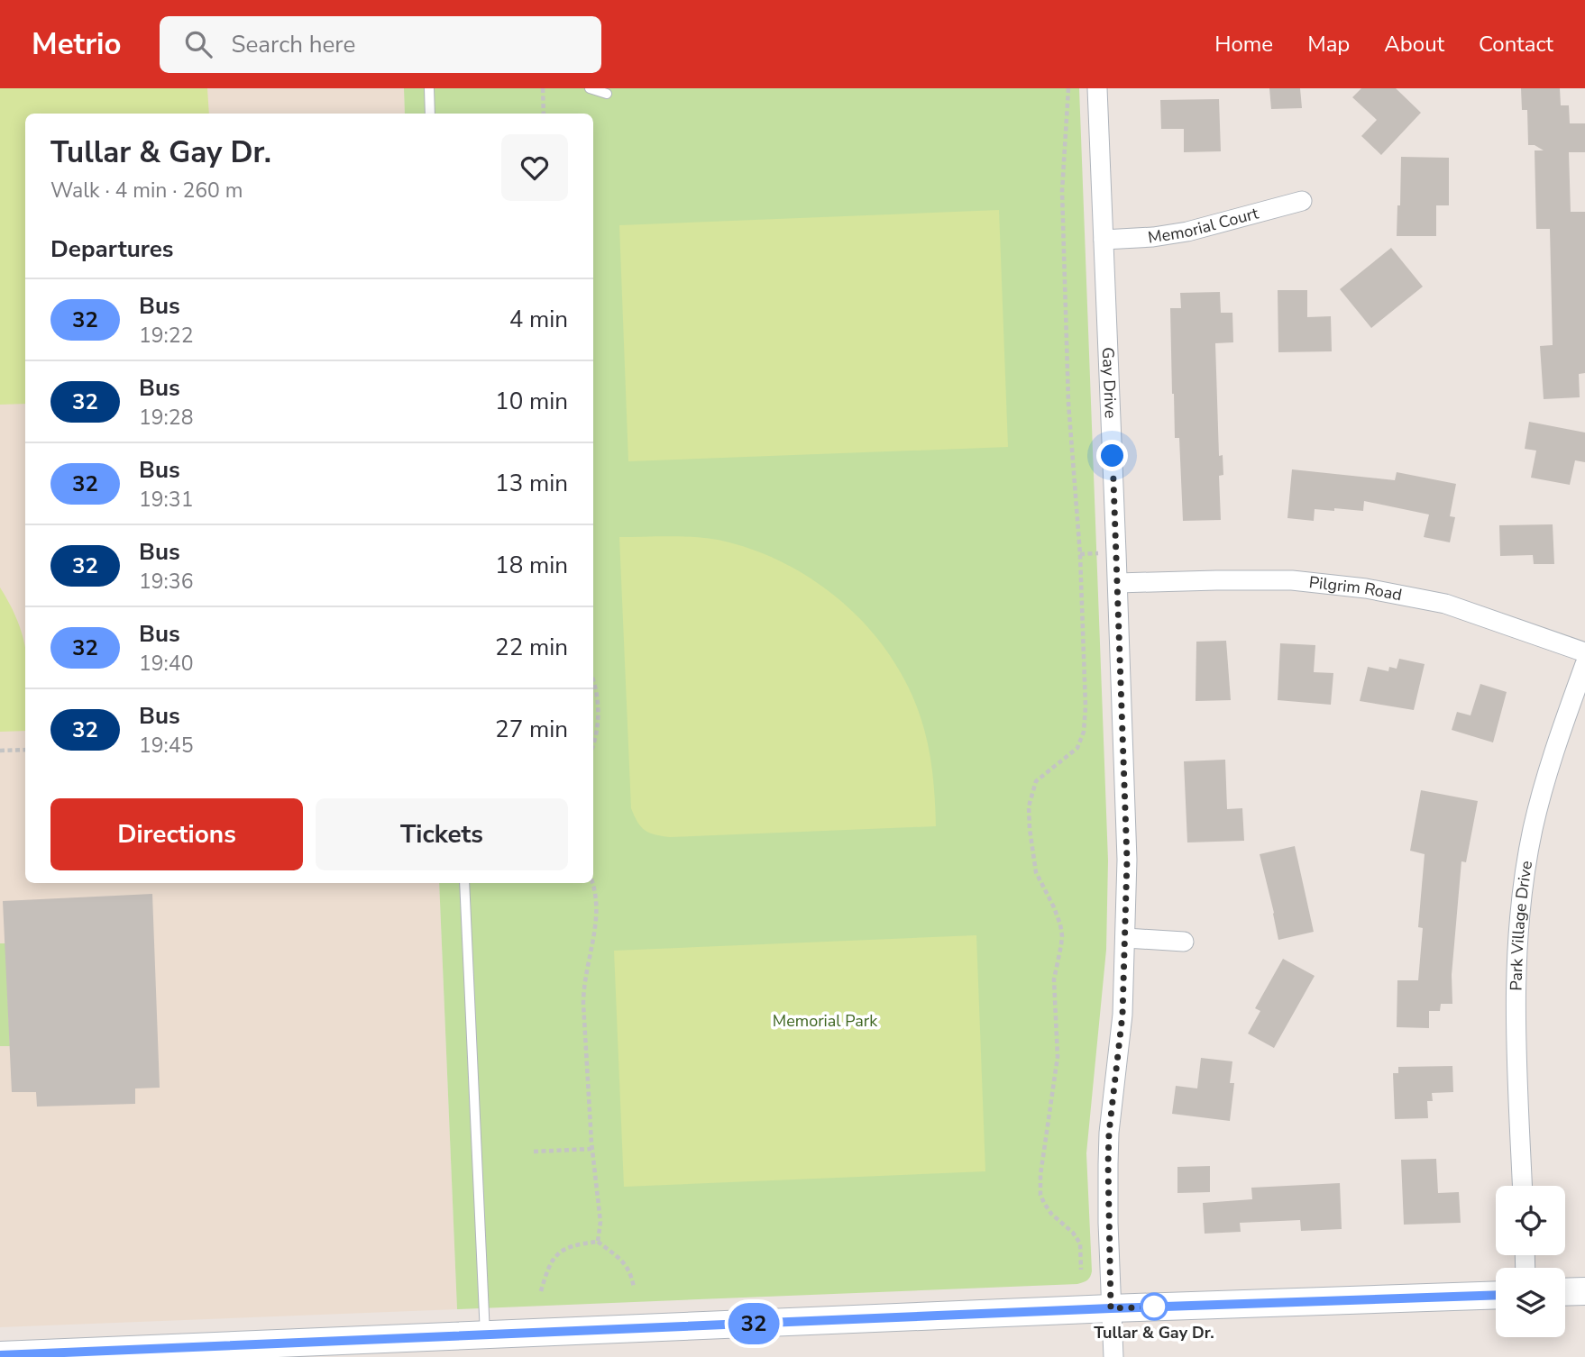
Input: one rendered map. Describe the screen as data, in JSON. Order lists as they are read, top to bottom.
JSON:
{
  "streets": {
    "street": [
      "Memorial Court",
      "Gay Drive",
      "Pilgrim Road",
      "Park Village Drive"
    ]
  },
  "crossings": [
    ["Memorial Court", "Gay Drive"],
    ["Gay Drive", "Pilgrim Road"]
  ],
  "parks": ["Memorial Park"],
  "places": ["Tullar & Gay Dr."],
  "lines": ["bus line 32"],
  "page": {
    "header": "Metrio",
    "search": "Search here",
    "nav": [
      "Home",
      "Map",
      "About",
      "Contact"
    ],
    "on_map": "32",
    "heading": [
      ["Tullar & Gay Dr.", "Walk · 4 min · 260 m"],
      "Departures"
    ],
    "list": [
      {
        "mark": "32",
        "name": "Bus",
        "note": "19:22",
        "value": "4 min"
      },
      {
        "mark": "32",
        "name": "Bus",
        "note": "19:28",
        "value": "10 min"
      },
      {
        "mark": "32",
        "name": "Bus",
        "note": "19:31",
        "value": "13 min"
      },
      {
        "mark": "32",
        "name": "Bus",
        "note": "19:36",
        "value": "18 min"
      },
      {
        "mark": "32",
        "name": "Bus",
        "note": "19:40",
        "value": "22 min"
      },
      {
        "mark": "32",
        "name": "Bus",
        "note": "19:45",
        "value": "27 min"
      }
    ],
    "buttons": ["Directions", "Tickets"]
  }
}
